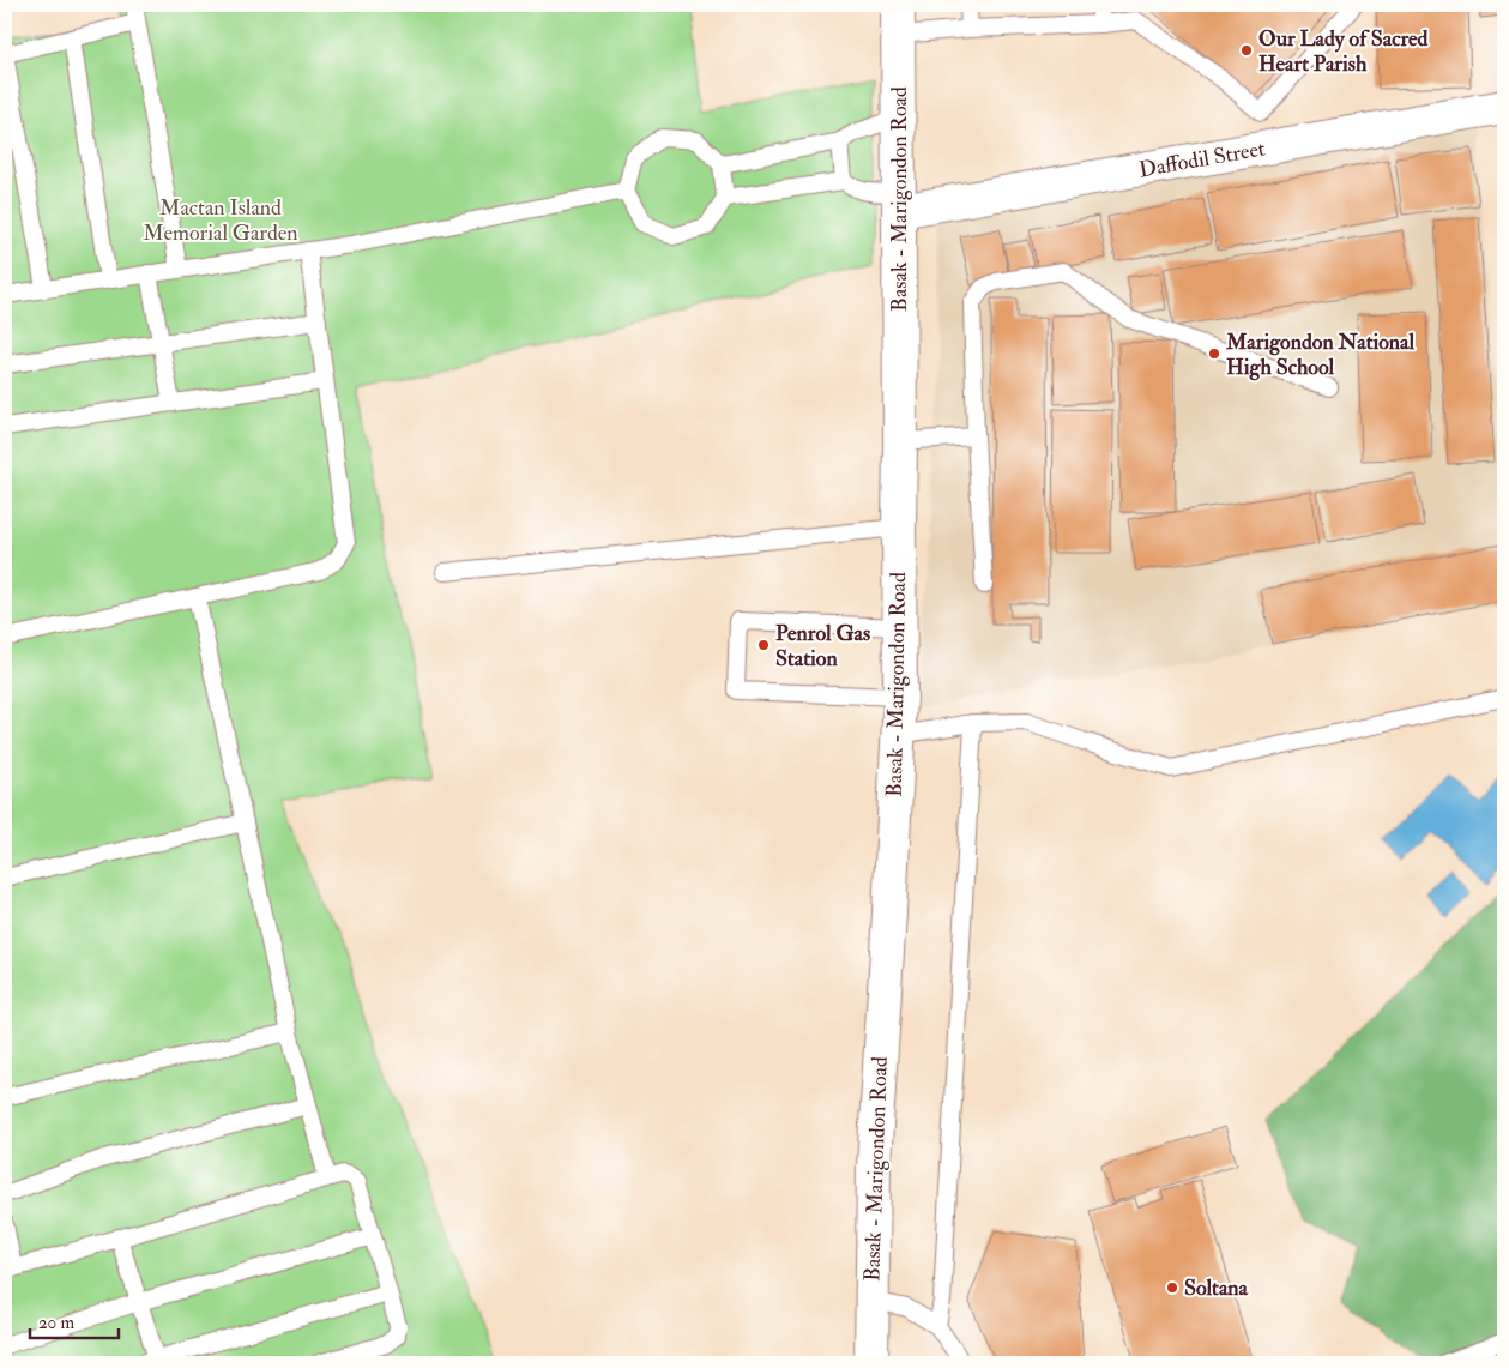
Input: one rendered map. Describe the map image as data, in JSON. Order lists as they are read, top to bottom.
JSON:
{
  "streets": {
    "main road": ["Daffodil Street", "Basak - Marigondon Road"]
  },
  "crossings": [
    ["Daffodil Street", "Basak - Marigondon Road"]
  ],
  "parks": ["Mactan Island Memorial Garden"],
  "places": [
    "Our Lady of Sacred Heart Parish",
    "Marigondon National High School",
    "Penrol Gas Station",
    "Soltana"
  ],
  "scale_bar": "20 m"
}
